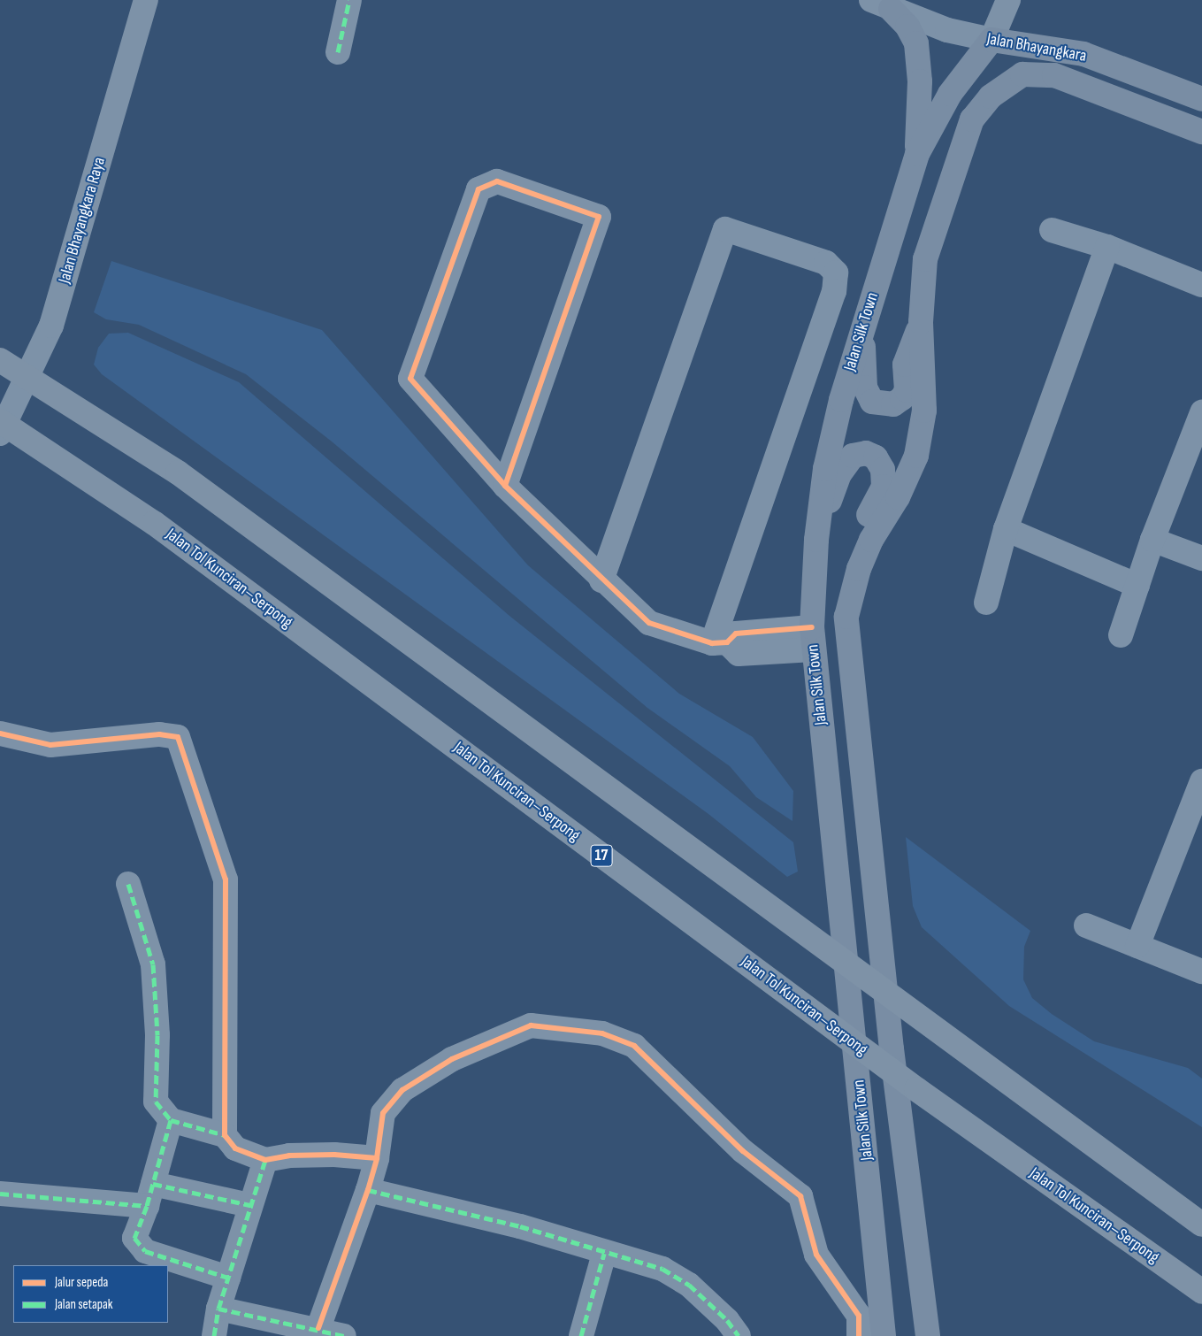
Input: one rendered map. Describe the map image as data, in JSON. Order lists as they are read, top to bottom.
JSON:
{
  "streets": {
    "highway": ["Jalan Tol Kunciran–Serpong", "17"],
    "main road": ["Jalan Bhayangkara", "Jalan Silk Town"],
    "street": ["Jalan Bhayangkara Raya"]
  },
  "crossings": [
    ["Jalan Bhayangkara", "Jalan Silk Town"]
  ],
  "legend": ["Jalur sepeda", "Jalan setapak"]
}
